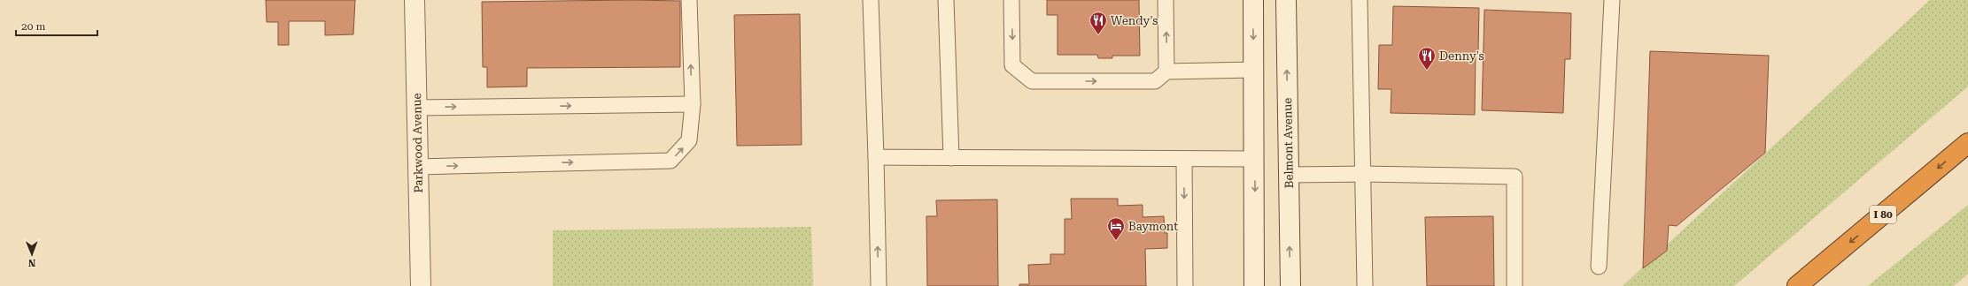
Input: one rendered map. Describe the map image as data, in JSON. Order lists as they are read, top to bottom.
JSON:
{
  "streets": {
    "highway": ["I 80"],
    "main road": ["Parkwood Avenue", "Belmont Avenue"]
  },
  "places": {
    "restaurant": ["Wendy's", "Denny's"],
    "hotel": ["Baymont"]
  },
  "scale_bar": "20 m",
  "north": "bottom"
}
